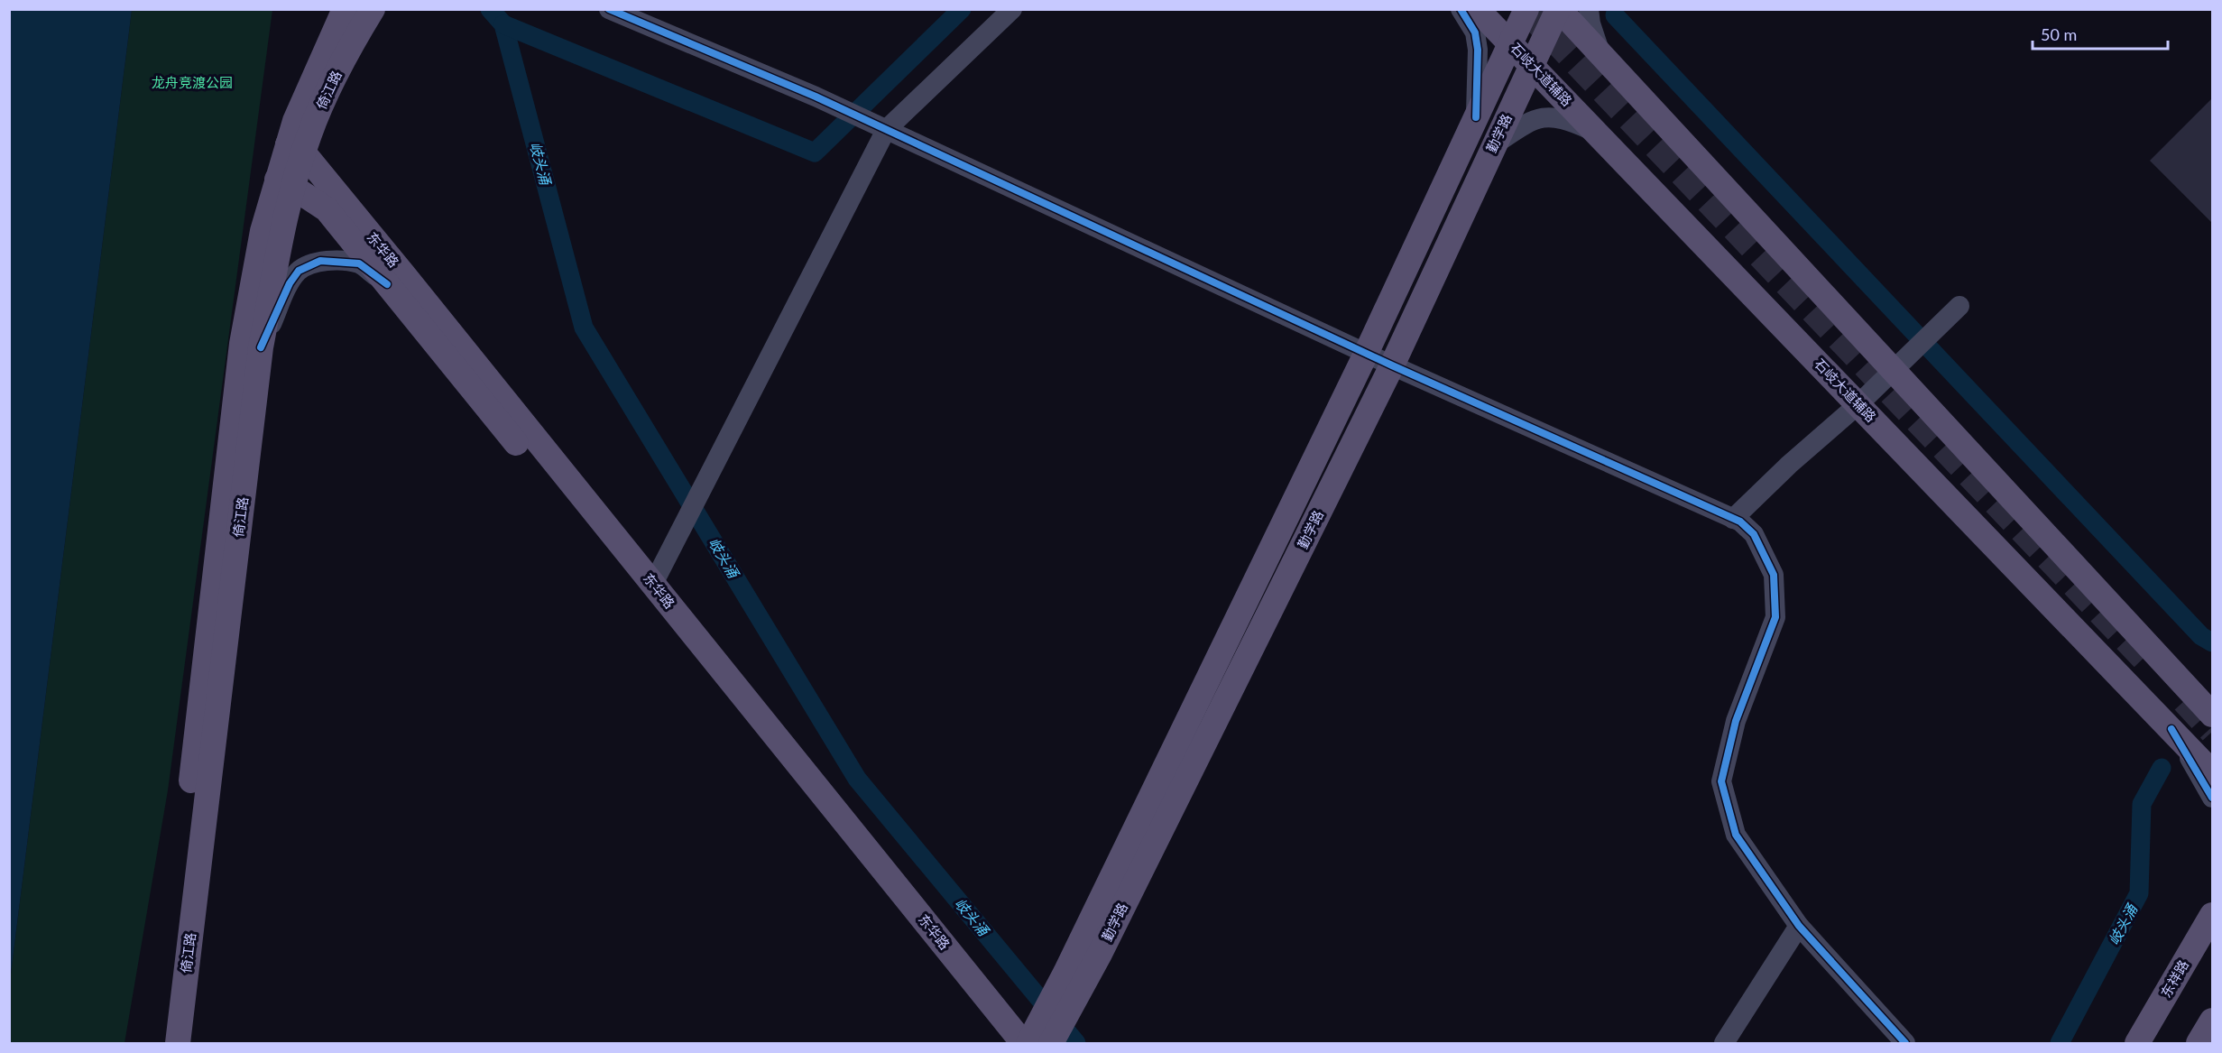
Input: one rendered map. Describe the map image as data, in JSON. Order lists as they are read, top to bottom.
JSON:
{
  "streets": {
    "main road": [
      "石岐大道辅路",
      "倚江路",
      "勤学路",
      "东华路",
      "东祥路"
    ]
  },
  "crossings": [
    ["石岐大道辅路", "勤学路"],
    ["倚江路", "东华路"]
  ],
  "water": ["岐头涌"],
  "parks": ["龙舟竞渡公园"],
  "scale_bar": "50 m"
}
